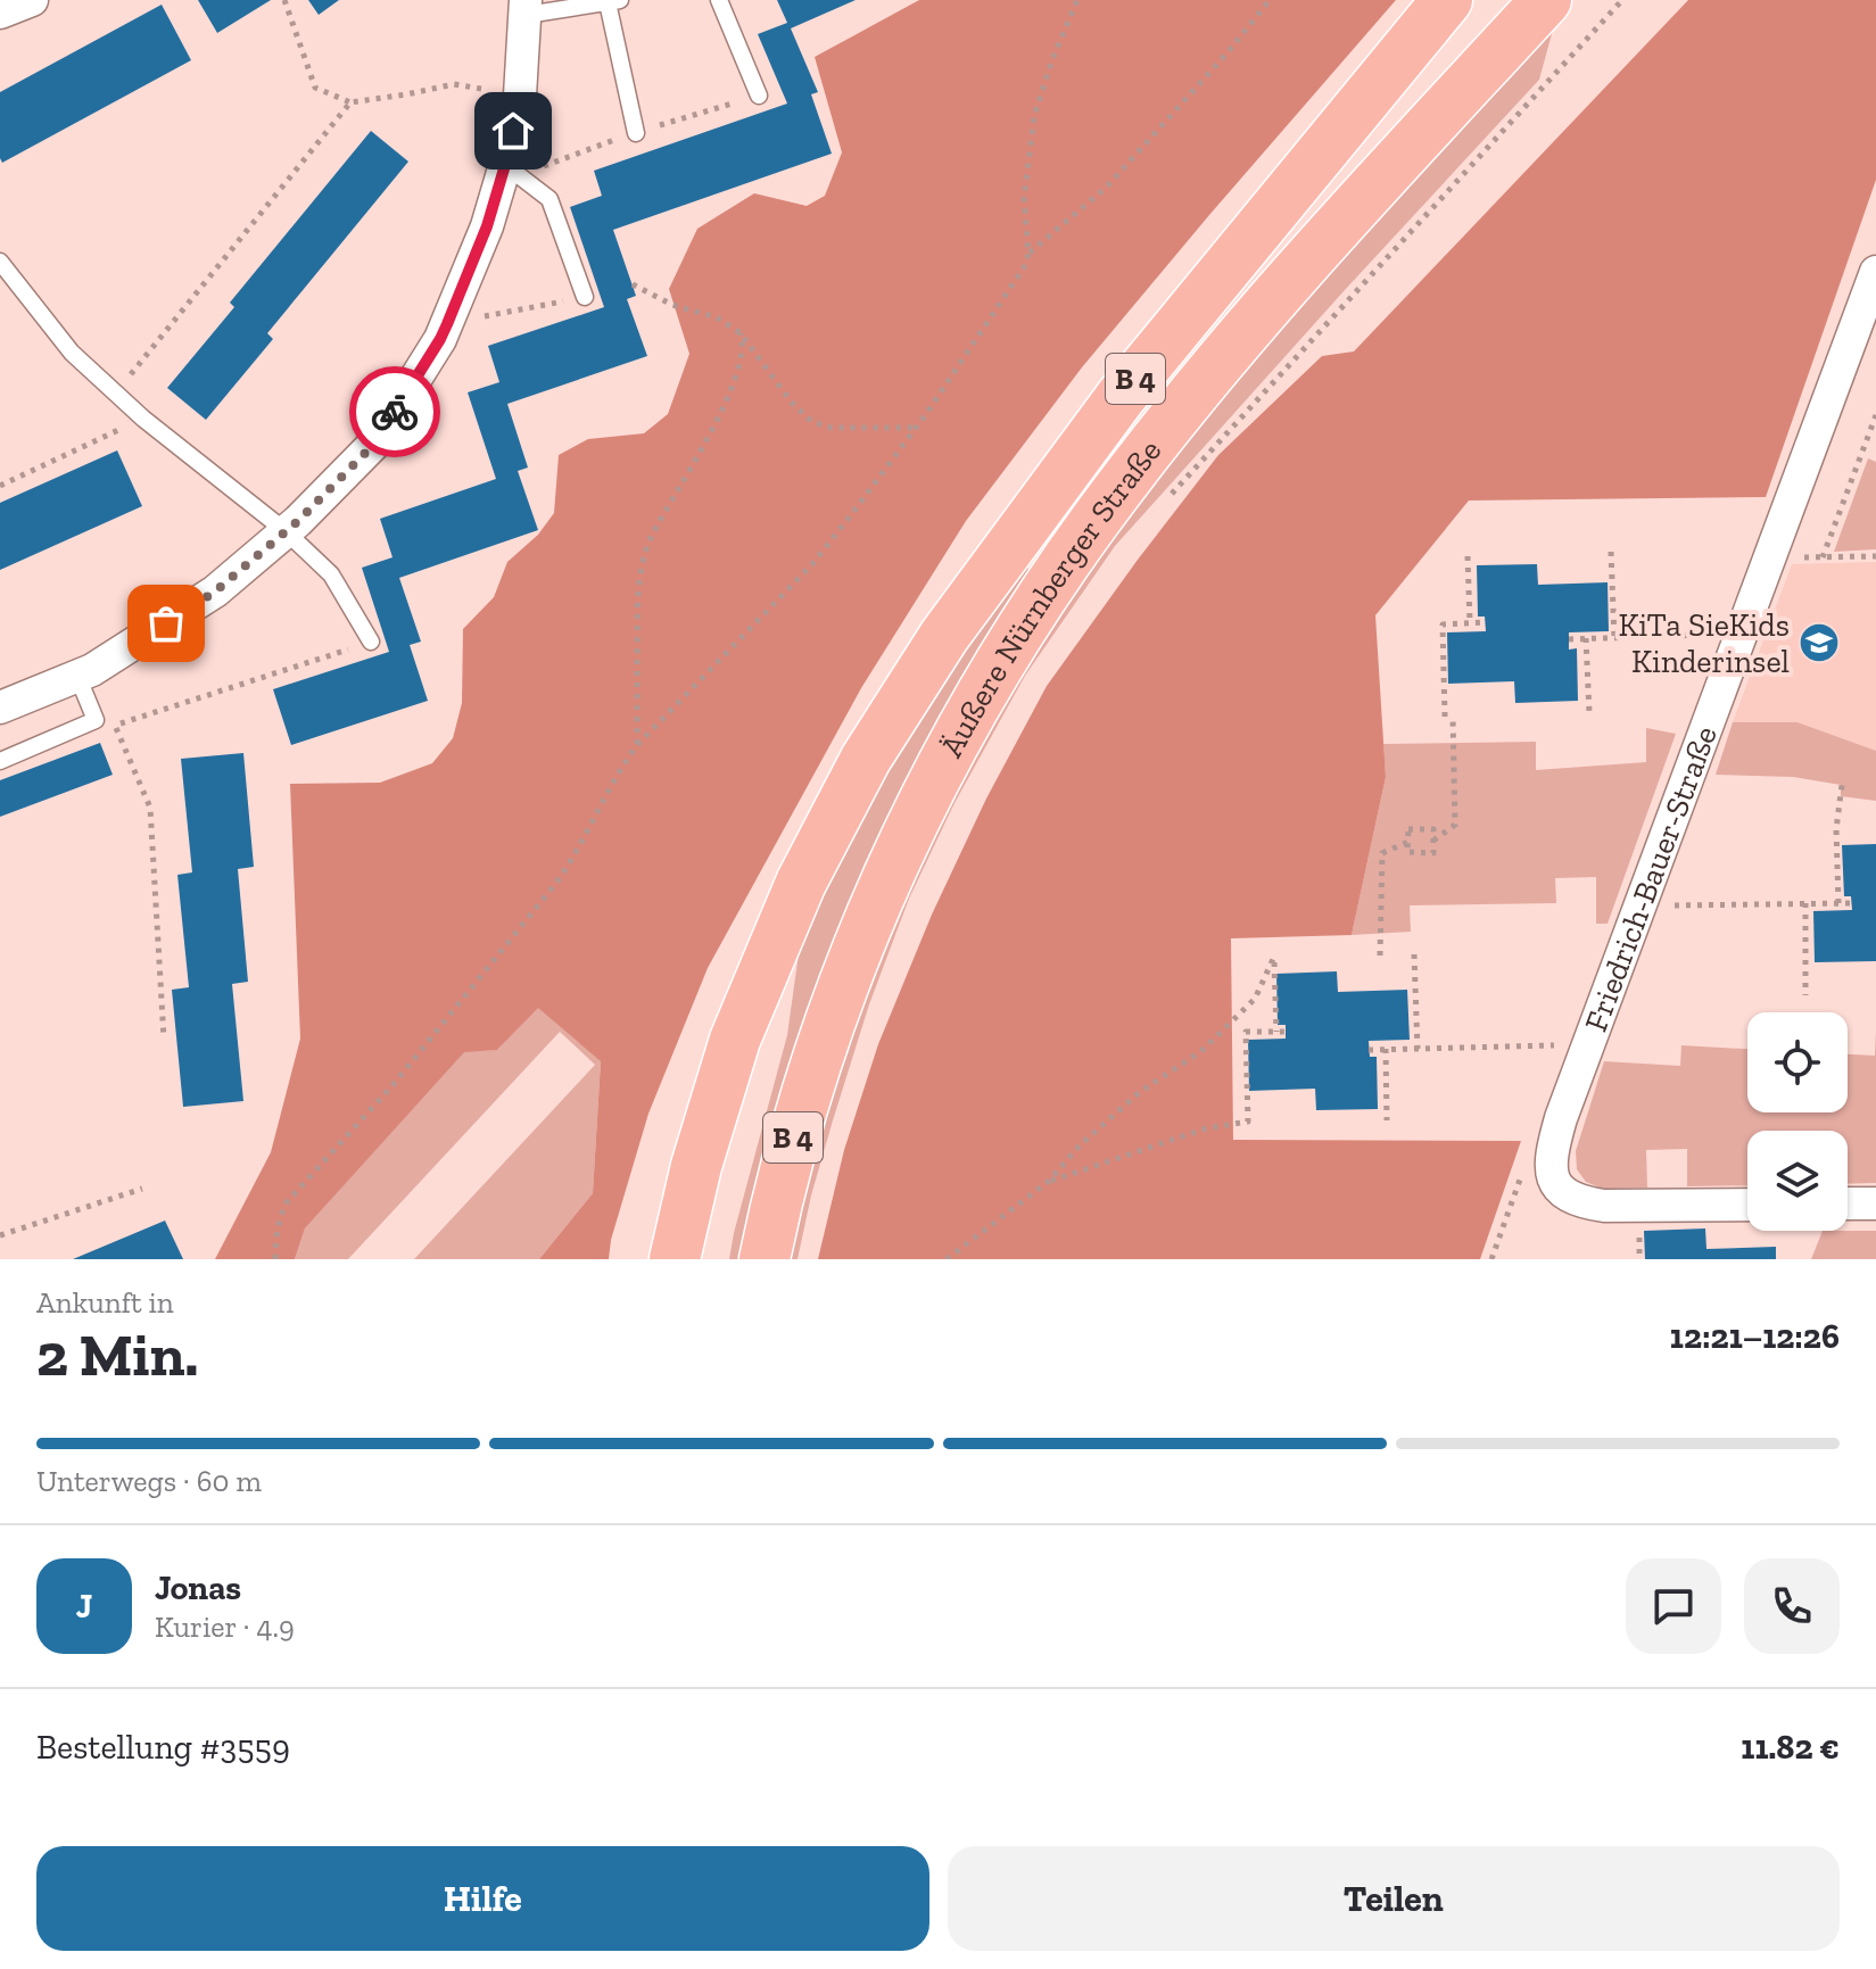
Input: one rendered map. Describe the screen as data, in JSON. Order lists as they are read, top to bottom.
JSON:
{
  "streets": {
    "highway": ["B 4", "Äußere Nürnberger Straße"],
    "street": ["Friedrich-Bauer-Straße"]
  },
  "places": {
    "school or university": ["KiTa SieKids Kinderinsel"]
  },
  "page": {
    "heading": ["2 Min.", "Ankunft in", "12:21–12:26"],
    "panel": [
      "Jonas",
      "Kurier · 4.9",
      "Bestellung #3559",
      "11.82 €"
    ],
    "bar": "Unterwegs · 60 m",
    "round": "J",
    "buttons": ["Hilfe", "Teilen"]
  }
}
